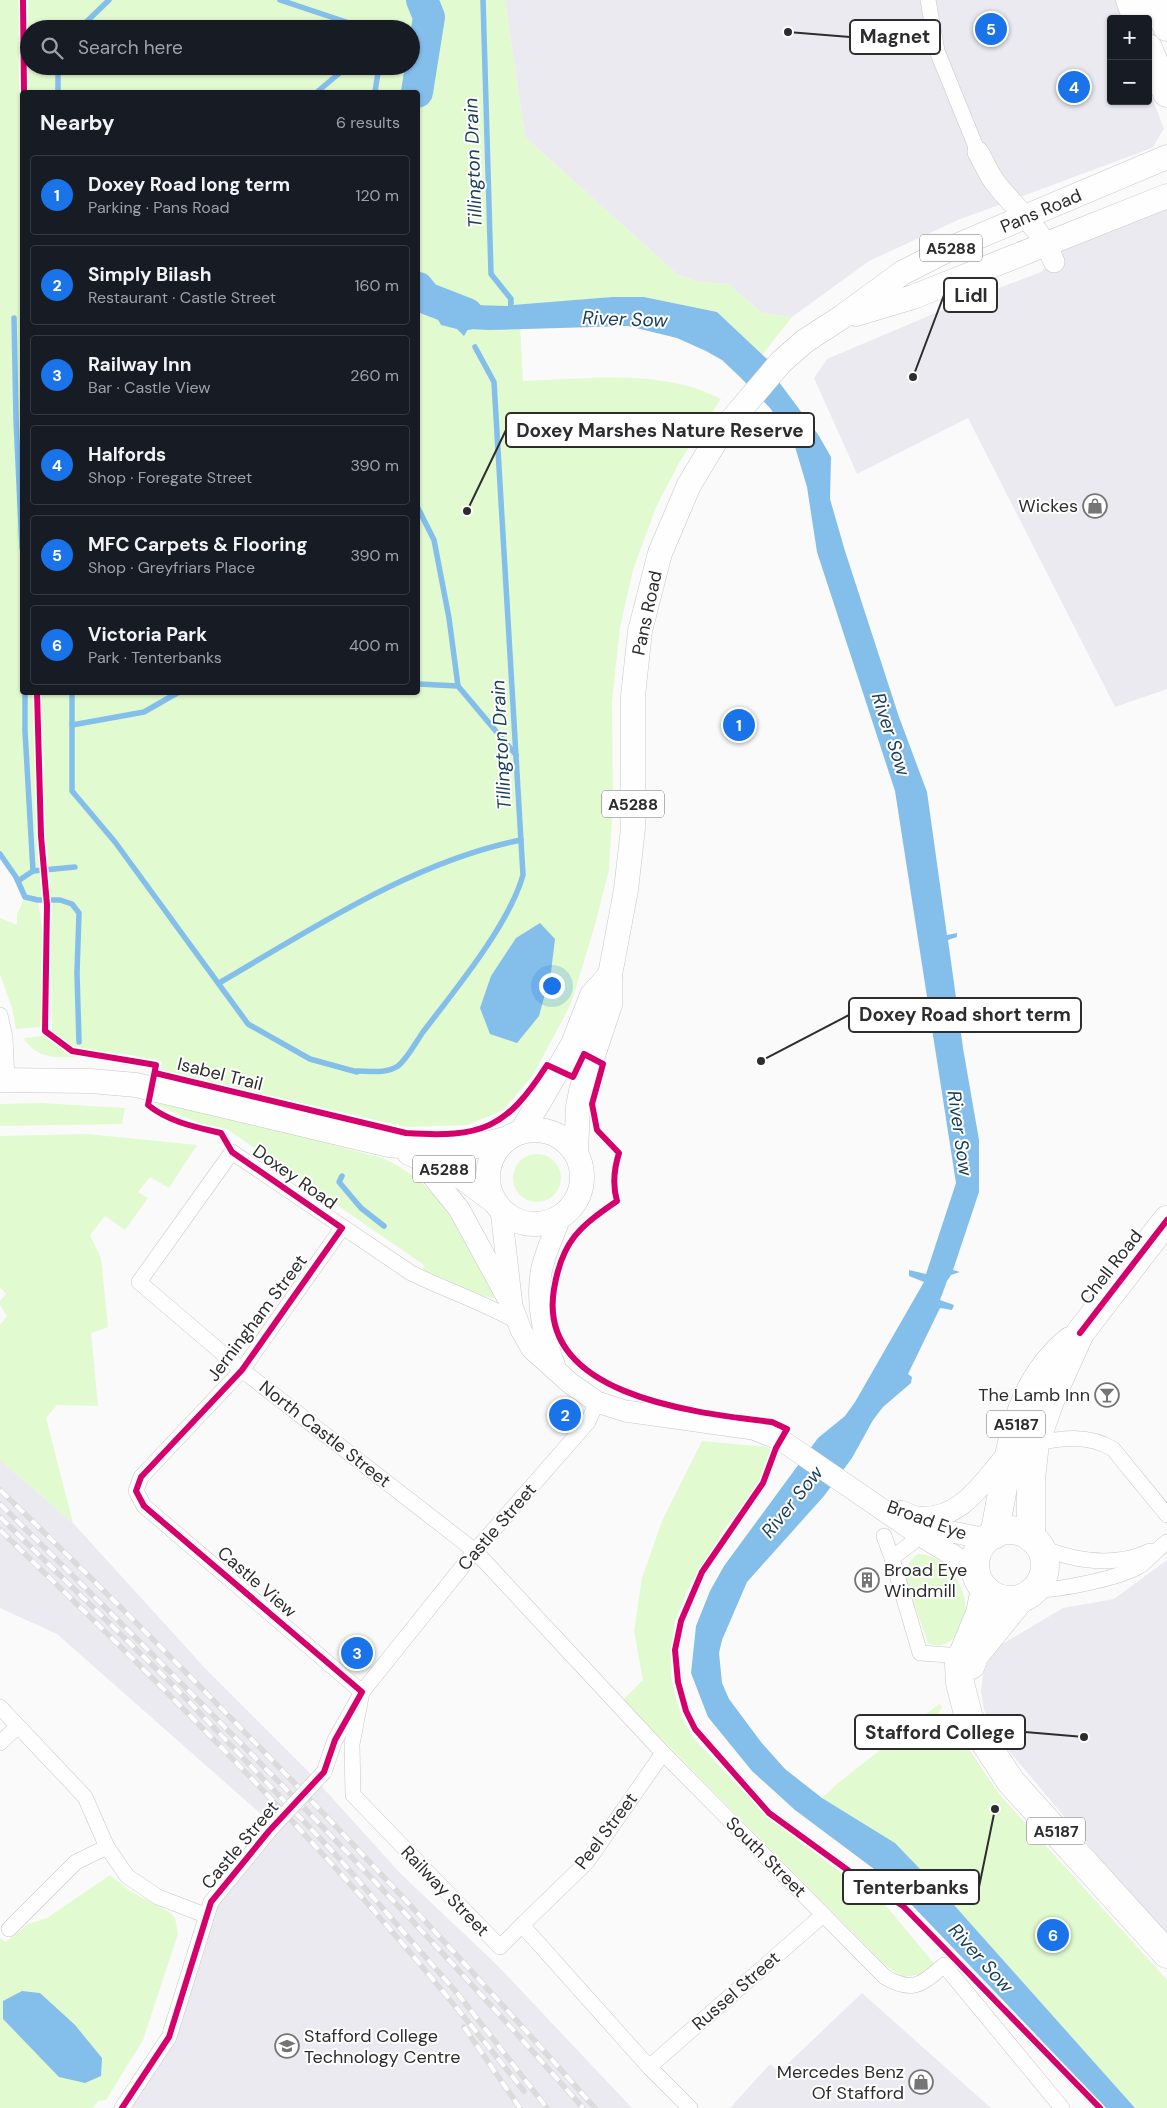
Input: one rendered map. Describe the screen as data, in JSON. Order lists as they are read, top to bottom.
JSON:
{
  "streets": {
    "highway": ["Chell Road", "A5187"],
    "main road": ["Pans Road", "A5288"],
    "street": [
      "Doxey Road",
      "Jerningham Street",
      "North Castle Street",
      "Broad Eye",
      "Castle Street",
      "Castle View",
      "Peel Street",
      "South Street",
      "Railway Street",
      "Russel Street"
    ],
    "cycle path": ["Isabel Trail"]
  },
  "crossings": [
    ["Pans Road", "A5288"],
    ["Doxey Road", "Jerningham Street"],
    ["Doxey Road", "North Castle Street"],
    ["Chell Road", "A5187"],
    ["Chell Road", "Broad Eye"],
    ["Jerningham Street", "North Castle Street"],
    ["Jerningham Street", "Castle View"],
    ["A5187", "Broad Eye"],
    ["North Castle Street", "Castle Street"],
    ["North Castle Street", "South Street"],
    ["Broad Eye", "Castle Street"],
    ["Castle Street", "Castle View"],
    ["Castle Street", "South Street"],
    ["Castle Street", "Railway Street"],
    ["Castle View", "Railway Street"],
    ["Peel Street", "South Street"],
    ["Peel Street", "Railway Street"],
    ["South Street", "Russel Street"]
  ],
  "water": ["Tillington Drain", "River Sow"],
  "places": {
    "other": [
      "Magnet",
      "Lidl",
      "Doxey Marshes Nature Reserve",
      "Doxey Road short term",
      "Stafford College",
      "Tenterbanks"
    ],
    "shop": ["Wickes", "Mercedes Benz Of Stafford"],
    "bar": ["The Lamb Inn"],
    "building": ["Broad Eye Windmill"],
    "school or university": ["Stafford College Technology Centre"]
  },
  "page": {
    "pins": [
      "5",
      "4",
      "1",
      "2",
      "3",
      "6"
    ],
    "map_buttons": ["+", "−"],
    "search": "Search here",
    "heading": ["Nearby", "6 results"],
    "list": [
      {
        "mark": "1",
        "name": "Doxey Road long term",
        "note": "Parking · Pans Road",
        "value": "120 m"
      },
      {
        "mark": "2",
        "name": "Simply Bilash",
        "note": "Restaurant · Castle Street",
        "value": "160 m"
      },
      {
        "mark": "3",
        "name": "Railway Inn",
        "note": "Bar · Castle View",
        "value": "260 m"
      },
      {
        "mark": "4",
        "name": "Halfords",
        "note": "Shop · Foregate Street",
        "value": "390 m"
      },
      {
        "mark": "5",
        "name": "MFC Carpets & Flooring",
        "note": "Shop · Greyfriars Place",
        "value": "390 m"
      },
      {
        "mark": "6",
        "name": "Victoria Park",
        "note": "Park · Tenterbanks",
        "value": "400 m"
      }
    ]
  }
}
